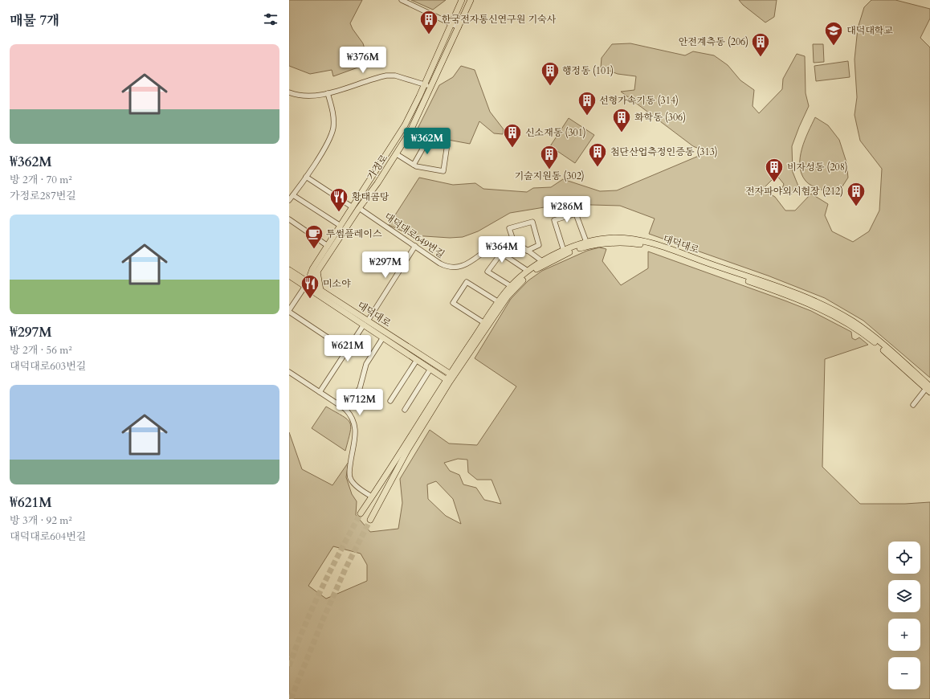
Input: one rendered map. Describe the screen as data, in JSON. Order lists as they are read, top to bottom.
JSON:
{
  "streets": {
    "main road": ["가정로", "대덕대로"],
    "street": ["대덕대로649번길"]
  },
  "crossings": [
    ["가정로", "대덕대로649번길"],
    ["가정로", "대덕대로"]
  ],
  "places": {
    "building": [
      "한국전자통신연구원 기숙사",
      "안전계측동 (206)",
      "행정동 (101)",
      "선형가속기동 (314)",
      "화학동 (306)",
      "신소재동 (301)",
      "첨단산업측정인증동 (313)",
      "기술지원동 (302)",
      "비자성동 (208)",
      "전자파야외시험장 (212)"
    ],
    "school or university": ["대덕대학교"],
    "restaurant": ["황태곰탕", "미소야"],
    "cafe": ["투썸플레이스"]
  },
  "page": {
    "heading": "매물 7개",
    "list": [
      {
        "name": "₩362M",
        "note": "방 2개 · 70 m² · 가정로287번길"
      },
      {
        "name": "₩297M",
        "note": "방 2개 · 56 m² · 대덕대로603번길"
      },
      {
        "name": "₩621M",
        "note": "방 3개 · 92 m² · 대덕대로604번길"
      }
    ],
    "price": [
      "₩376M",
      "₩362M",
      "₩286M",
      "₩364M",
      "₩297M",
      "₩621M",
      "₩712M"
    ],
    "map_buttons": ["+", "−"]
  }
}
